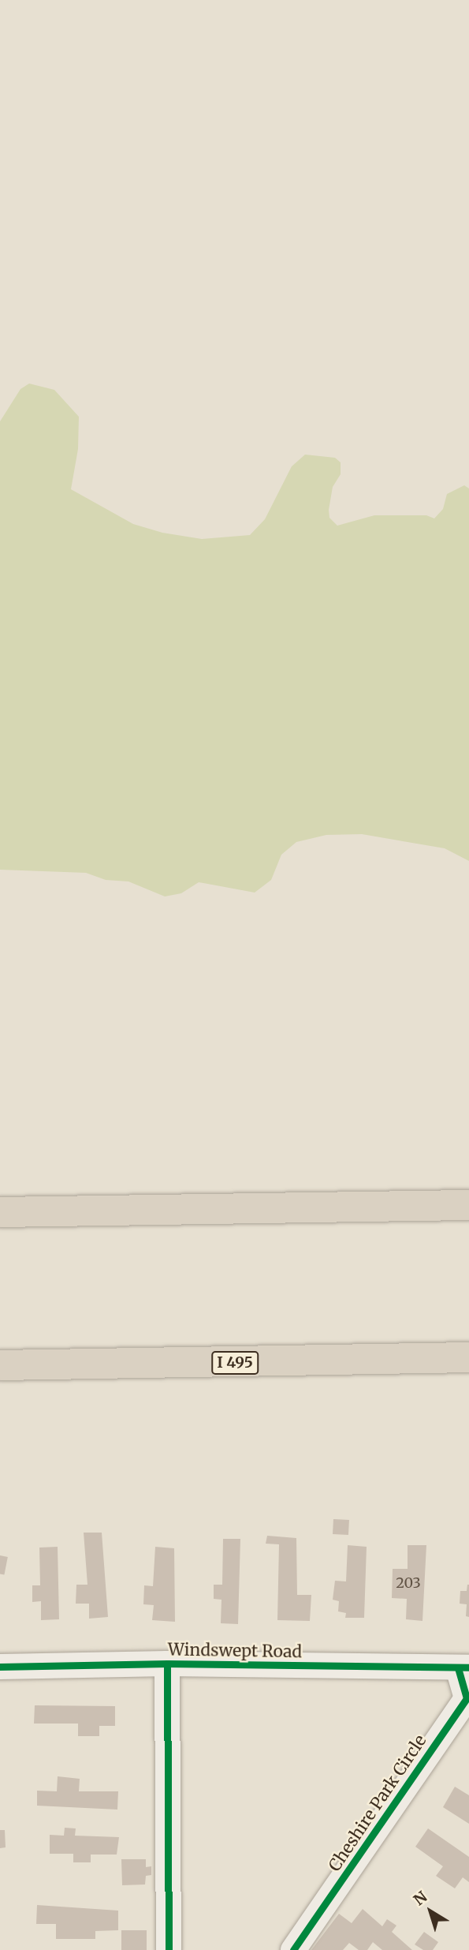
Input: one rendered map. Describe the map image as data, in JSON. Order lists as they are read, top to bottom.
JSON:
{
  "streets": {
    "highway": ["I 495"],
    "street": ["Windswept Road", "Cheshire Park Circle"]
  },
  "crossings": [
    ["Windswept Road", "Cheshire Park Circle"]
  ],
  "house_numbers": ["203"],
  "north": "top left"
}
